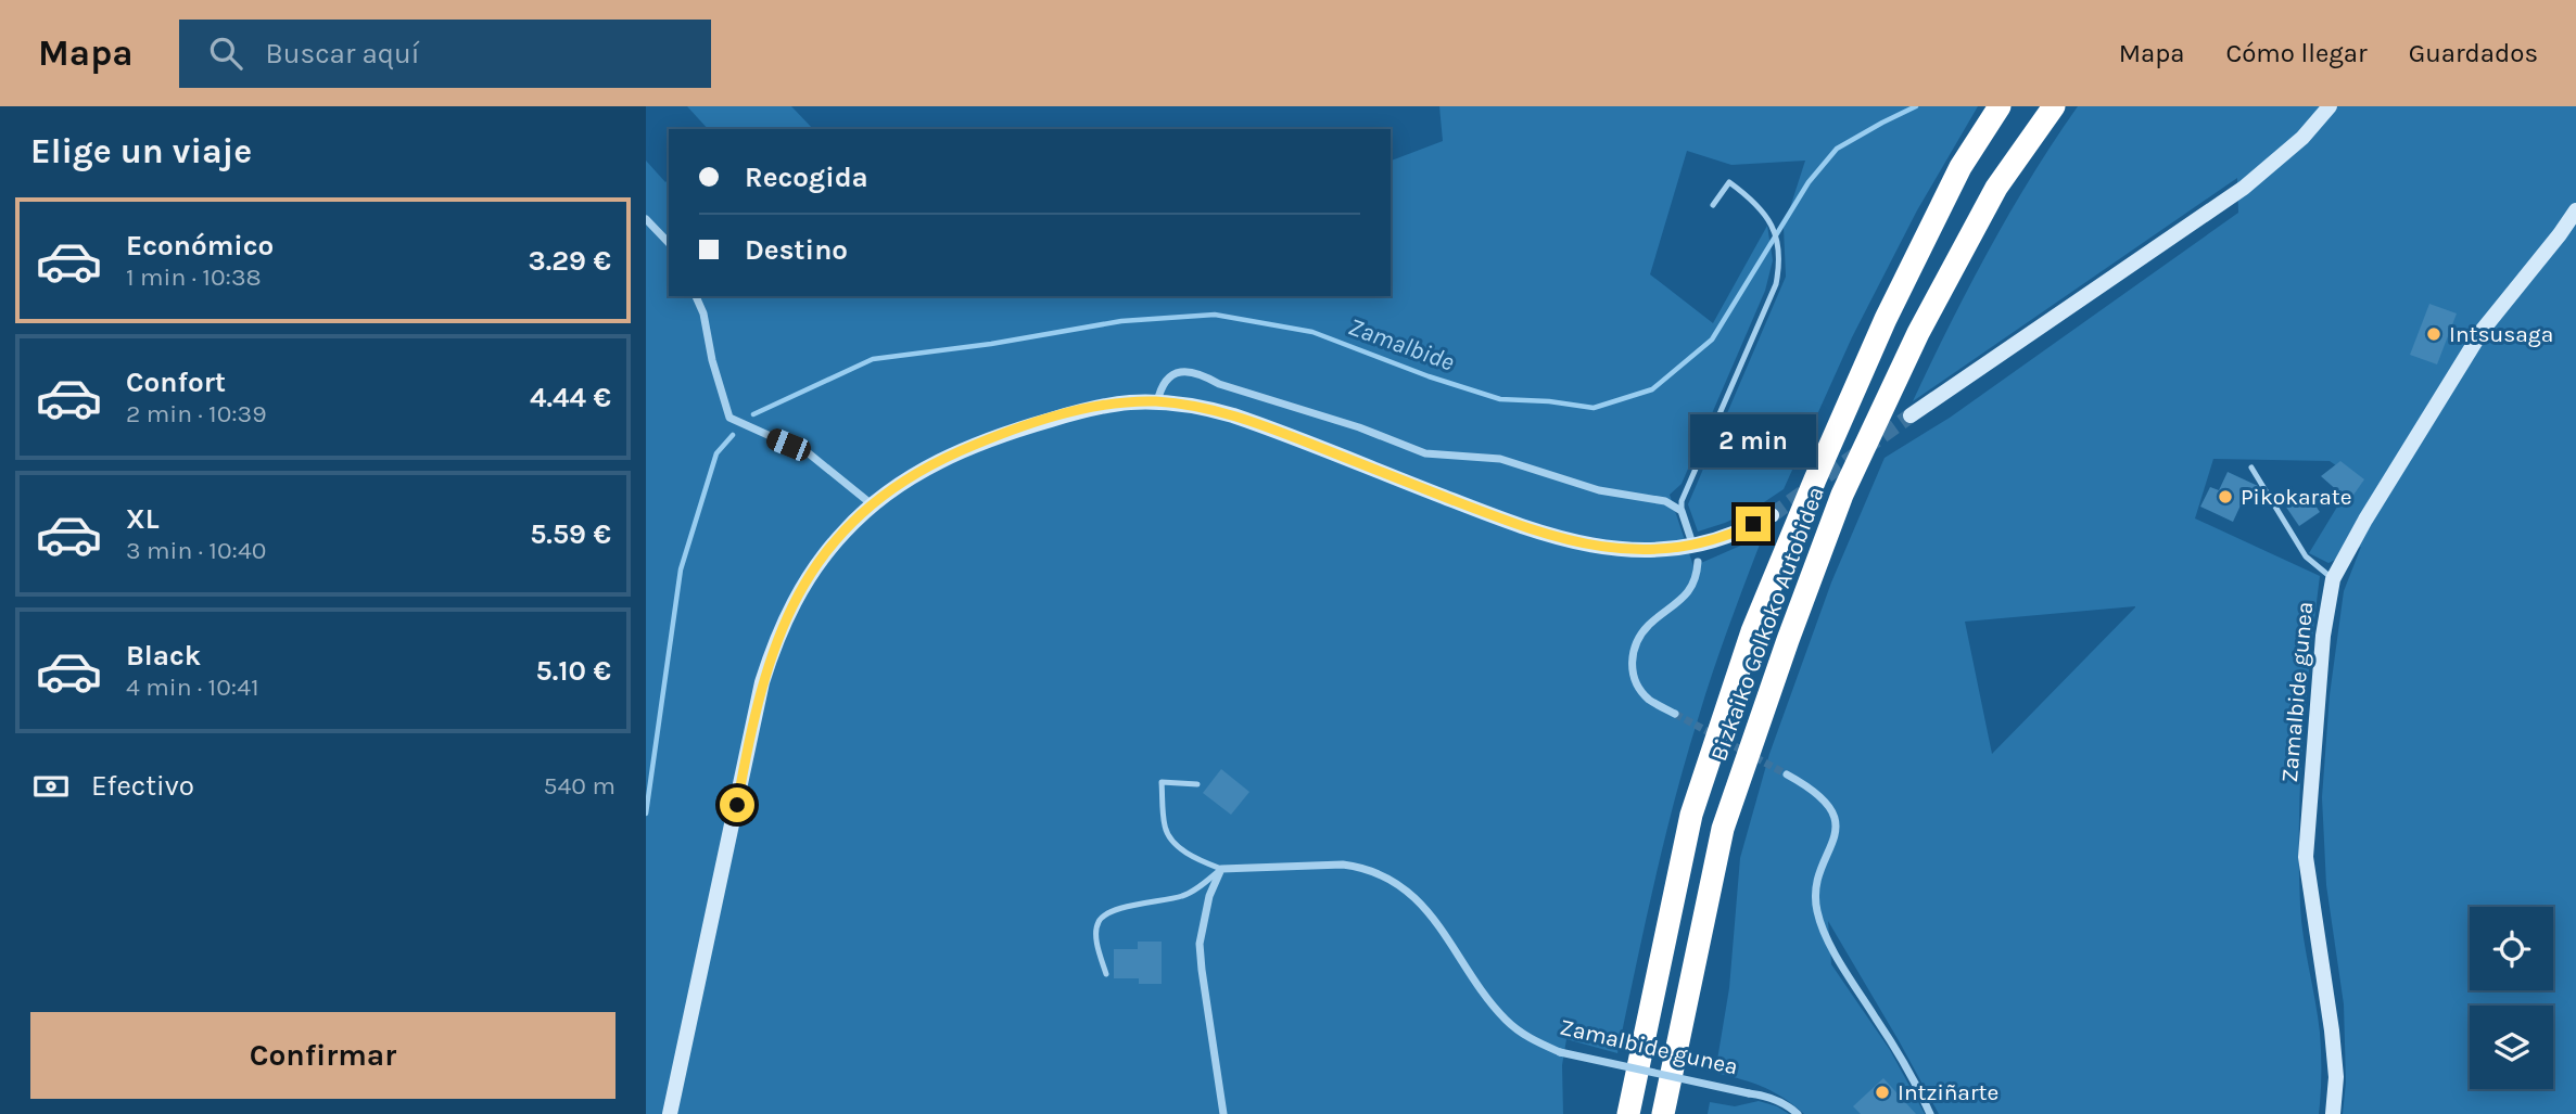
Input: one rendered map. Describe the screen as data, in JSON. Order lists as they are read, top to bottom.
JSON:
{
  "streets": {
    "highway": ["Bizkaiko Golkoko Autobidea"],
    "main road": ["Zamalbide gunea"]
  },
  "water": ["Zamalbide"],
  "places": ["Intsusaga", "Pikokarate", "Intziñarte"],
  "page": {
    "header": "Mapa",
    "search": "Buscar aquí",
    "nav": ["Mapa", "Cómo llegar", "Guardados"],
    "heading": "Elige un viaje",
    "banner": ["Recogida", "Destino"],
    "list": [
      {
        "name": "Económico",
        "note": "1 min · 10:38",
        "value": "3.29 €"
      },
      {
        "name": "Confort",
        "note": "2 min · 10:39",
        "value": "4.44 €"
      },
      {
        "name": "XL",
        "note": "3 min · 10:40",
        "value": "5.59 €"
      },
      {
        "name": "Black",
        "note": "4 min · 10:41",
        "value": "5.10 €"
      }
    ],
    "bubble": "2 min",
    "pay": ["Efectivo", "540 m"],
    "buttons": "Confirmar"
  }
}
